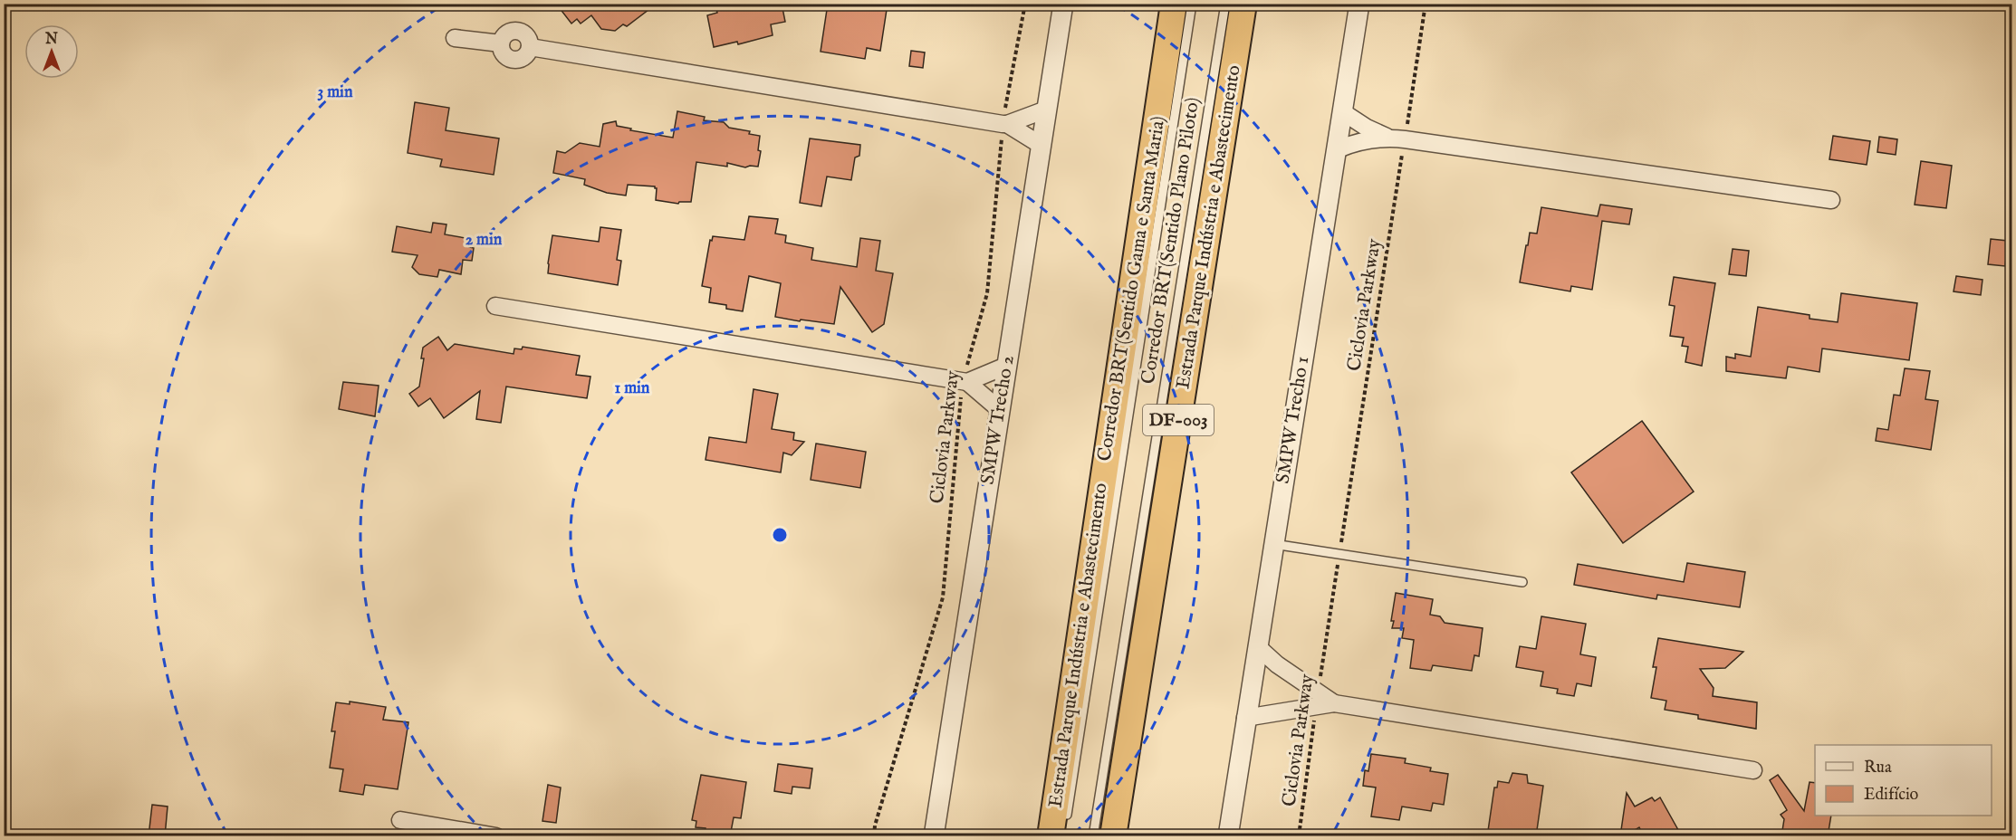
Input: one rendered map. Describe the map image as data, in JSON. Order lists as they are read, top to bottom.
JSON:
{
  "streets": {
    "highway": ["Estrada Parque Indústria e Abastecimento", "DF-003"],
    "street": ["SMPW Trecho 2", "SMPW Trecho 1"],
    "lane": ["Corredor BRT(Sentido Plano Piloto)", "Corredor BRT(Sentido Gama e Santa Maria)"],
    "path": ["Ciclovia Parkway"]
  },
  "crossings": [
    ["Estrada Parque Indústria e Abastecimento", "Corredor BRT(Sentido Gama e Santa Maria)"]
  ],
  "legend": ["Rua", "Edifício"],
  "north": "top",
  "rings": ["3 min", "2 min", "1 min"]
}
